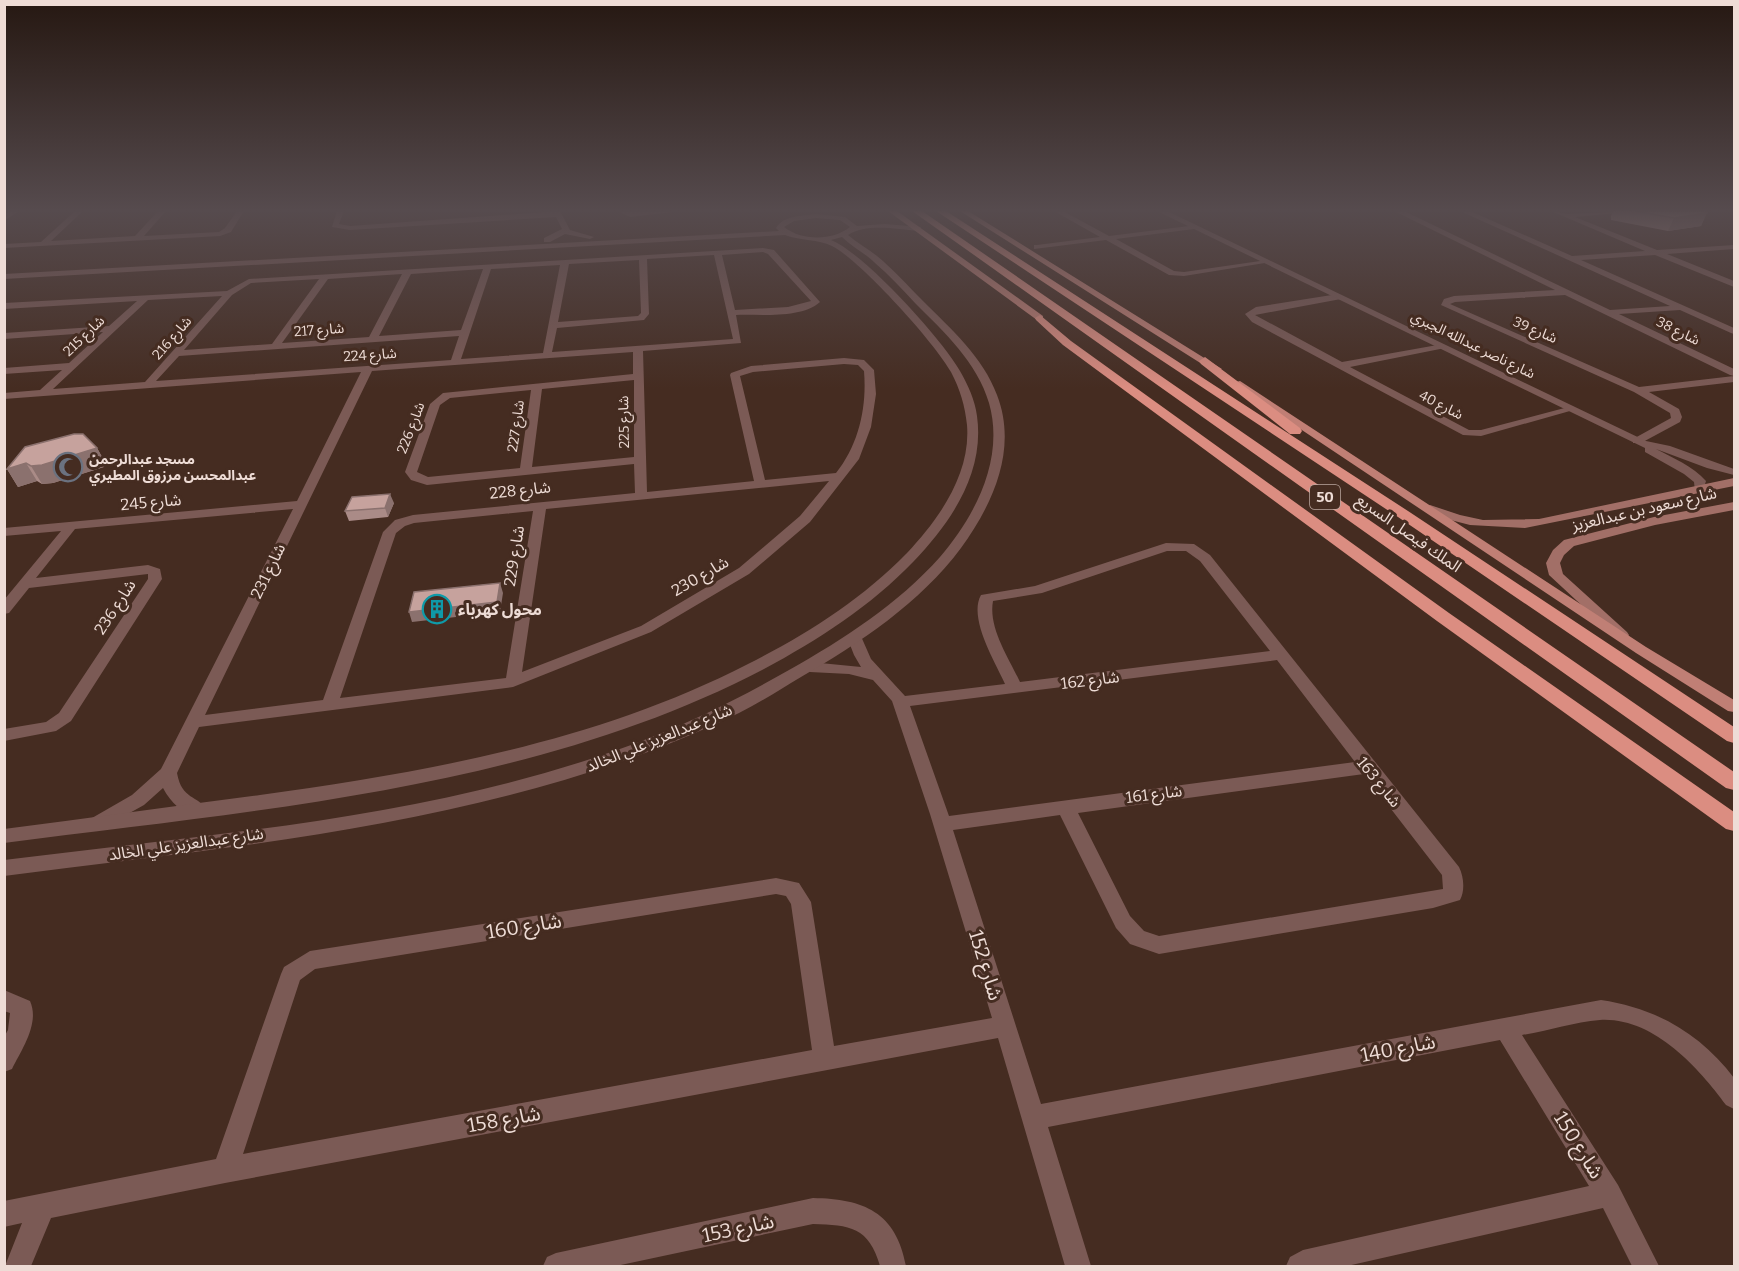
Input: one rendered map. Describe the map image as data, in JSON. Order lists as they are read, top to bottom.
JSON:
{
  "streets": {
    "highway": ["50", "الملك فيصل السريع"],
    "main road": ["شارع سعود بن عبدالعزيز"],
    "street": [
      "شارع 217",
      "شارع 39",
      "شارع 38",
      "شارع 215",
      "شارع 216",
      "شارع ناصر عبدالله الجبري",
      "شارع 224",
      "شارع 40",
      "شارع 225",
      "شارع 227",
      "شارع 226",
      "شارع 228",
      "شارع 245",
      "شارع 229",
      "شارع 231",
      "شارع 230",
      "شارع 236",
      "شارع 162",
      "شارع عبدالعزيز علي الخالد",
      "شارع 163",
      "شارع 161",
      "شارع 160",
      "شارع 152",
      "شارع 140",
      "شارع 158",
      "شارع 150",
      "شارع 153"
    ]
  },
  "crossings": [
    ["شارع 217", "شارع 216"],
    ["شارع 39", "شارع 38"],
    ["شارع 39", "شارع ناصر عبدالله الجبري"],
    ["شارع 215", "شارع 224"],
    ["شارع 216", "شارع 224"],
    ["شارع ناصر عبدالله الجبري", "شارع 40"],
    ["شارع ناصر عبدالله الجبري", "شارع سعود بن عبدالعزيز"],
    ["شارع 224", "شارع 225"],
    ["شارع 224", "شارع 231"],
    ["شارع 225", "شارع 226"],
    ["شارع 225", "شارع 228"],
    ["شارع 227", "شارع 226"],
    ["شارع 228", "شارع 229"],
    ["شارع 228", "شارع 230"],
    ["شارع 245", "شارع 231"],
    ["شارع سعود بن عبدالعزيز", "الملك فيصل السريع"],
    ["شارع 229", "شارع 230"],
    ["شارع 231", "شارع 230"],
    ["شارع 231", "شارع عبدالعزيز علي الخالد"],
    ["شارع 162", "شارع 163"],
    ["شارع 162", "شارع 152"],
    ["شارع عبدالعزيز علي الخالد", "شارع 152"],
    ["شارع 163", "شارع 161"],
    ["شارع 161", "شارع 152"],
    ["شارع 160", "شارع 158"],
    ["شارع 152", "شارع 140"],
    ["شارع 152", "شارع 158"],
    ["شارع 140", "شارع 150"]
  ],
  "places": {
    "mosque": ["مسجد عبدالرحمن عبدالمحسن مرزوق المطيري"],
    "building": ["محول كهرباء"]
  }
}
